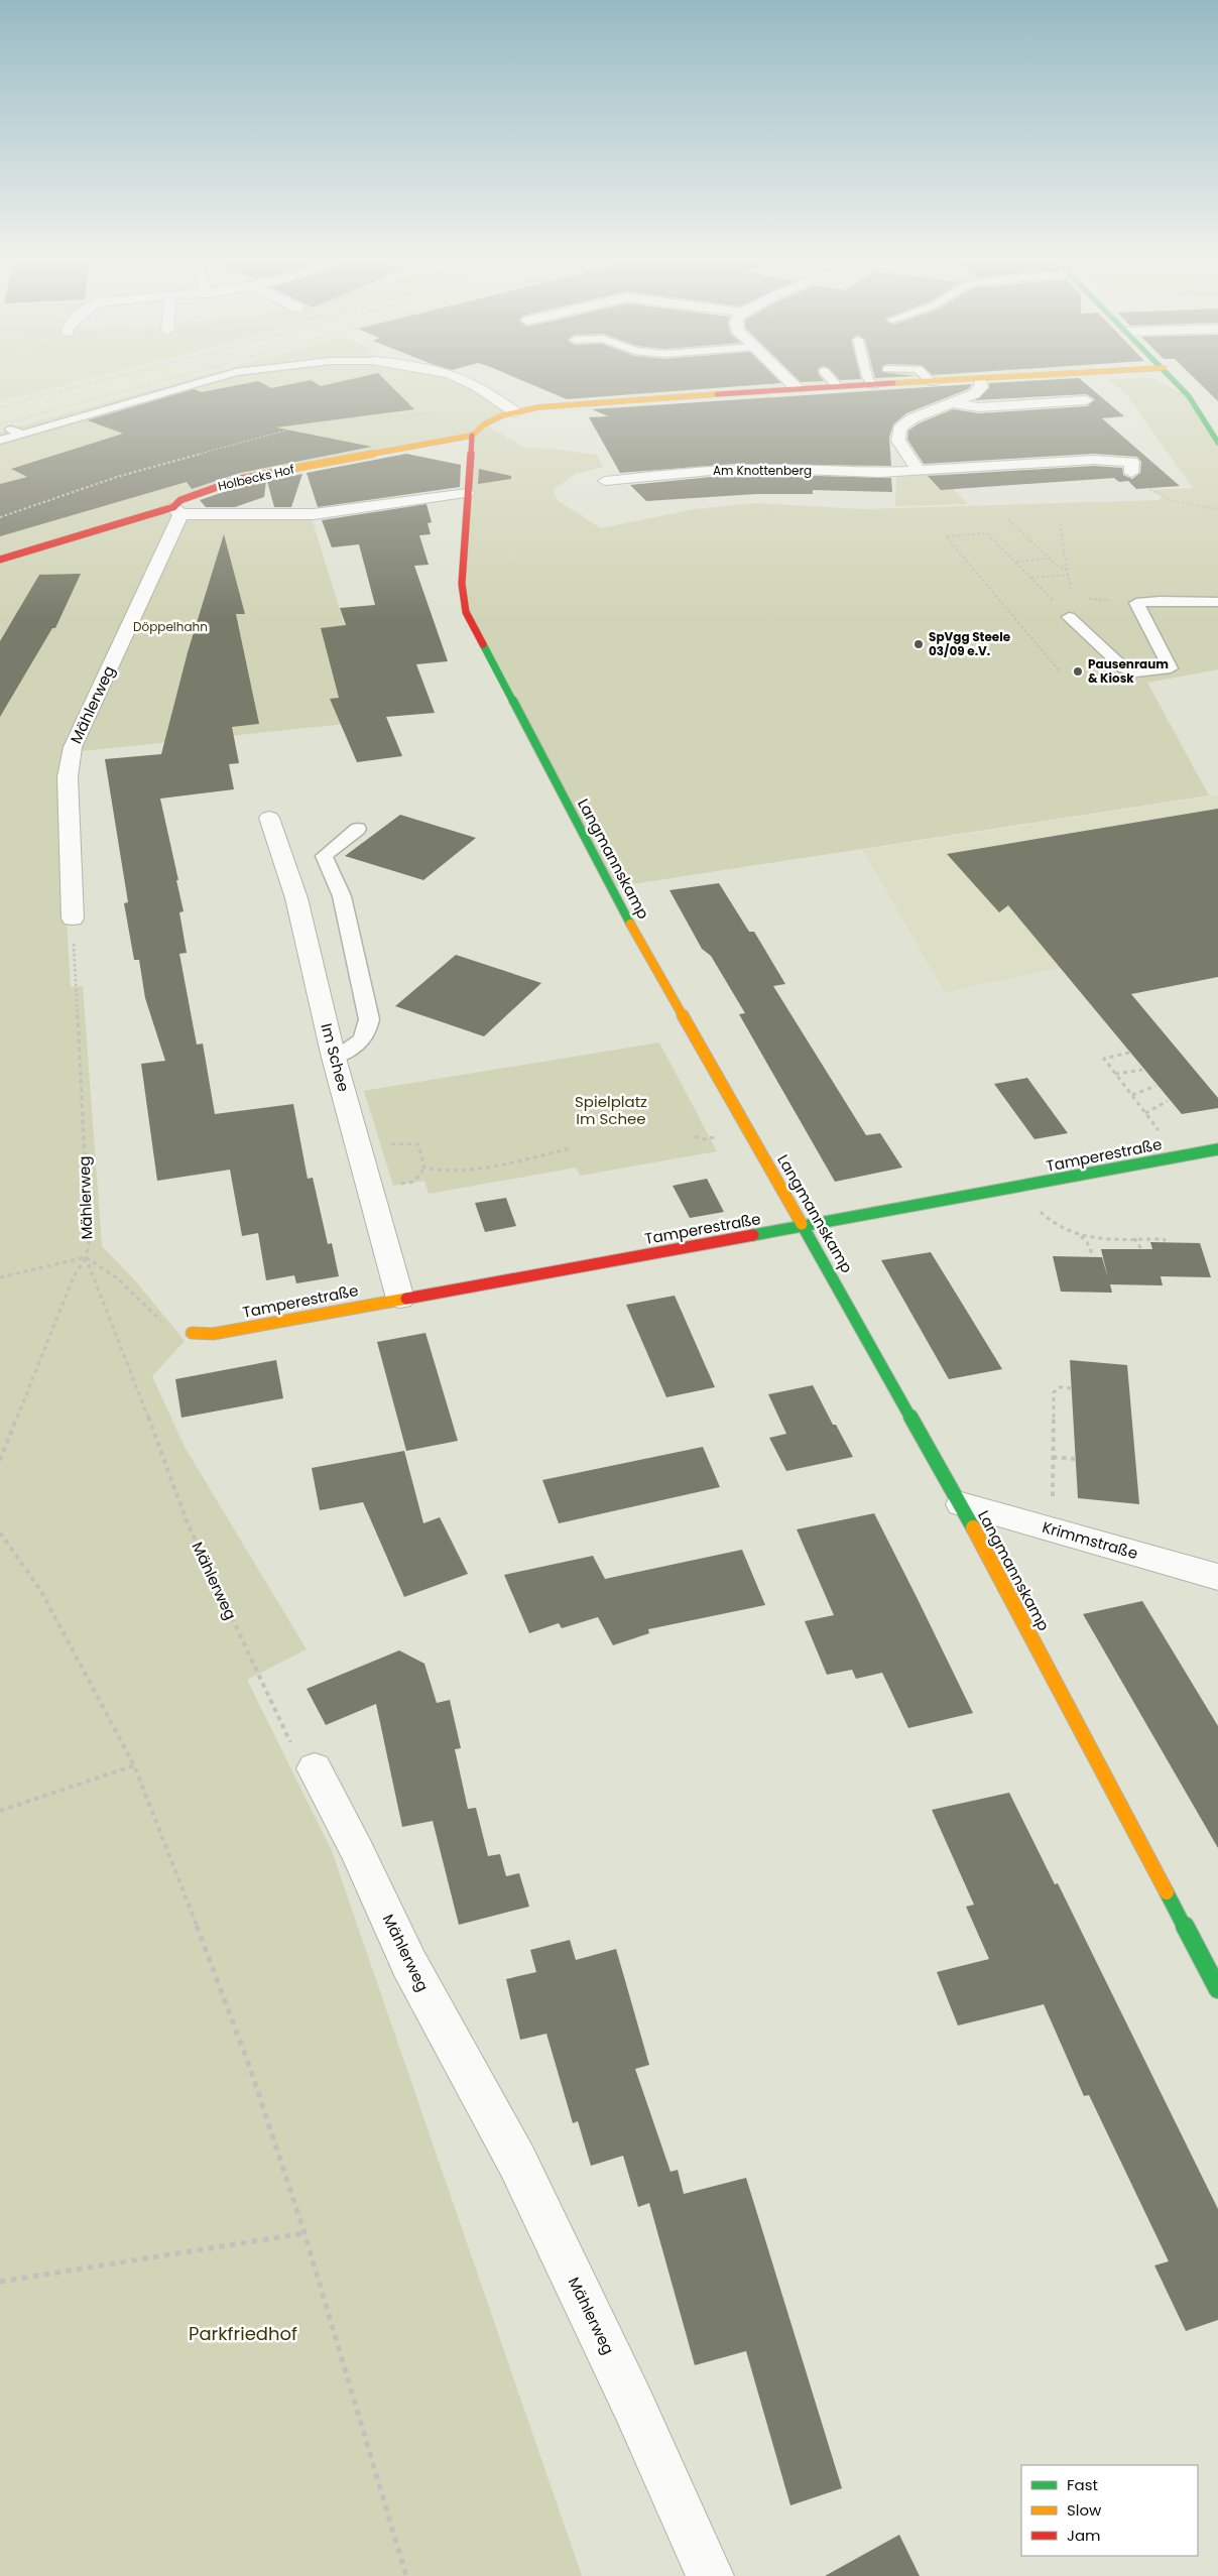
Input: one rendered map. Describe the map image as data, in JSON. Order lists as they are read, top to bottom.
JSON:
{
  "streets": {
    "street": [
      "Am Knottenberg",
      "Holbecks Hof",
      "Mählerweg",
      "Langmannskamp",
      "Im Schee",
      "Tamperestraße",
      "Krimmstraße"
    ]
  },
  "crossings": [
    ["Holbecks Hof", "Mählerweg"],
    ["Holbecks Hof", "Langmannskamp"],
    ["Langmannskamp", "Tamperestraße"],
    ["Langmannskamp", "Krimmstraße"],
    ["Im Schee", "Tamperestraße"]
  ],
  "parks": ["Döppelhahn", "Spielplatz Im Schee", "Parkfriedhof"],
  "places": ["SpVgg Steele 03/09 e.V.", "Pausenraum & Kiosk"],
  "legend": ["Fast", "Slow", "Jam"]
}
